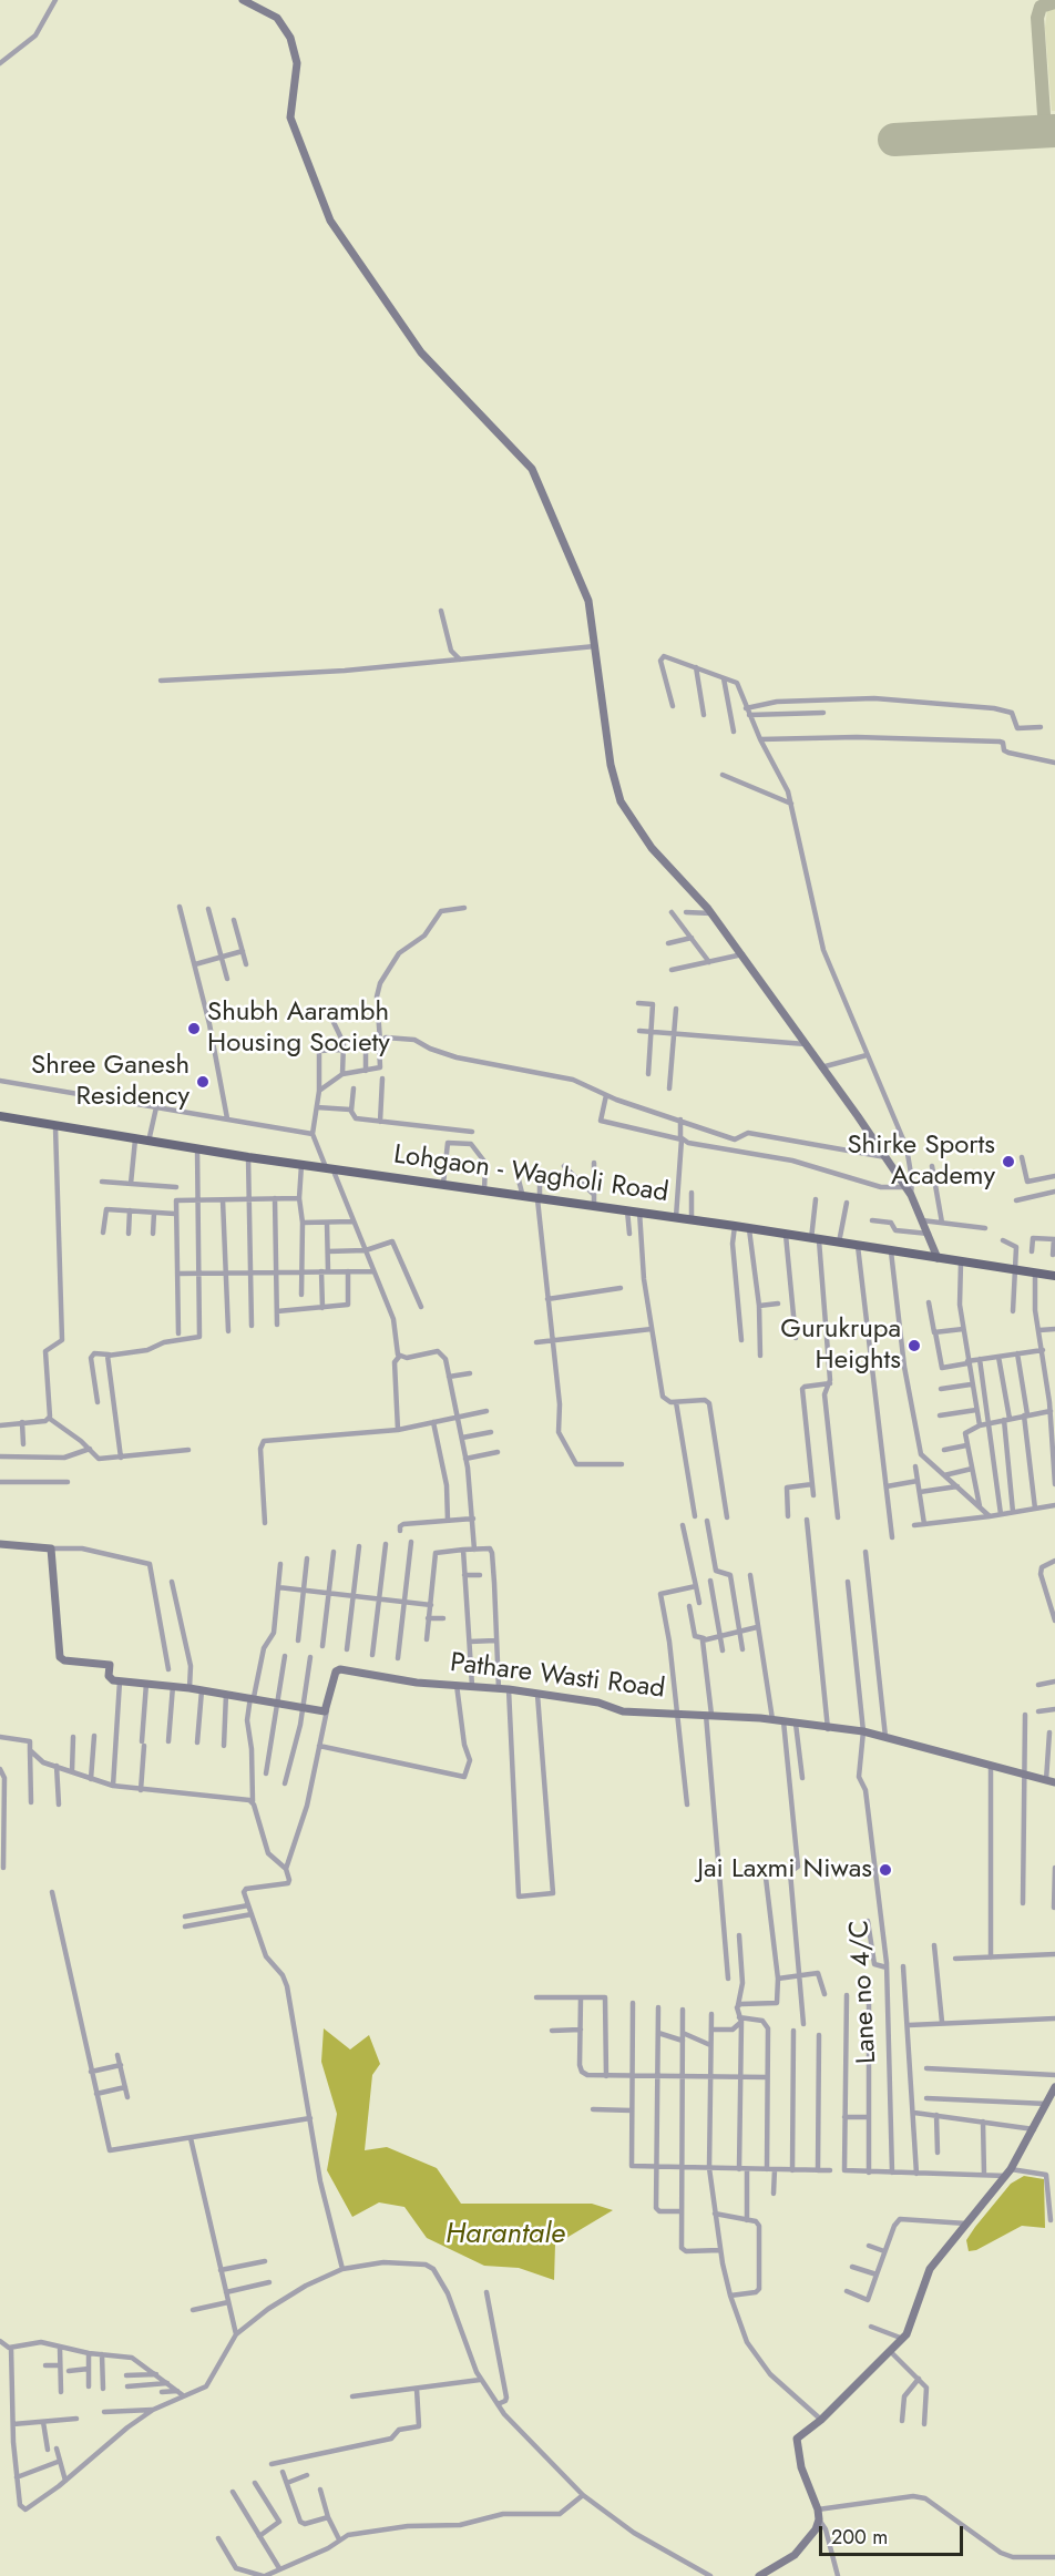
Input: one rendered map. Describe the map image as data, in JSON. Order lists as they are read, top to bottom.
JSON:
{
  "streets": {
    "main road": ["Lohgaon - Wagholi Road"],
    "street": ["Pathare Wasti Road", "Lane no 4/C"]
  },
  "crossings": [
    ["Pathare Wasti Road", "Lane no 4/C"]
  ],
  "water": ["Harantale"],
  "places": [
    "Shubh Aarambh Housing Society",
    "Shree Ganesh Residency",
    "Shirke Sports Academy",
    "Gurukrupa Heights",
    "Jai Laxmi Niwas"
  ],
  "scale_bar": "200 m"
}
